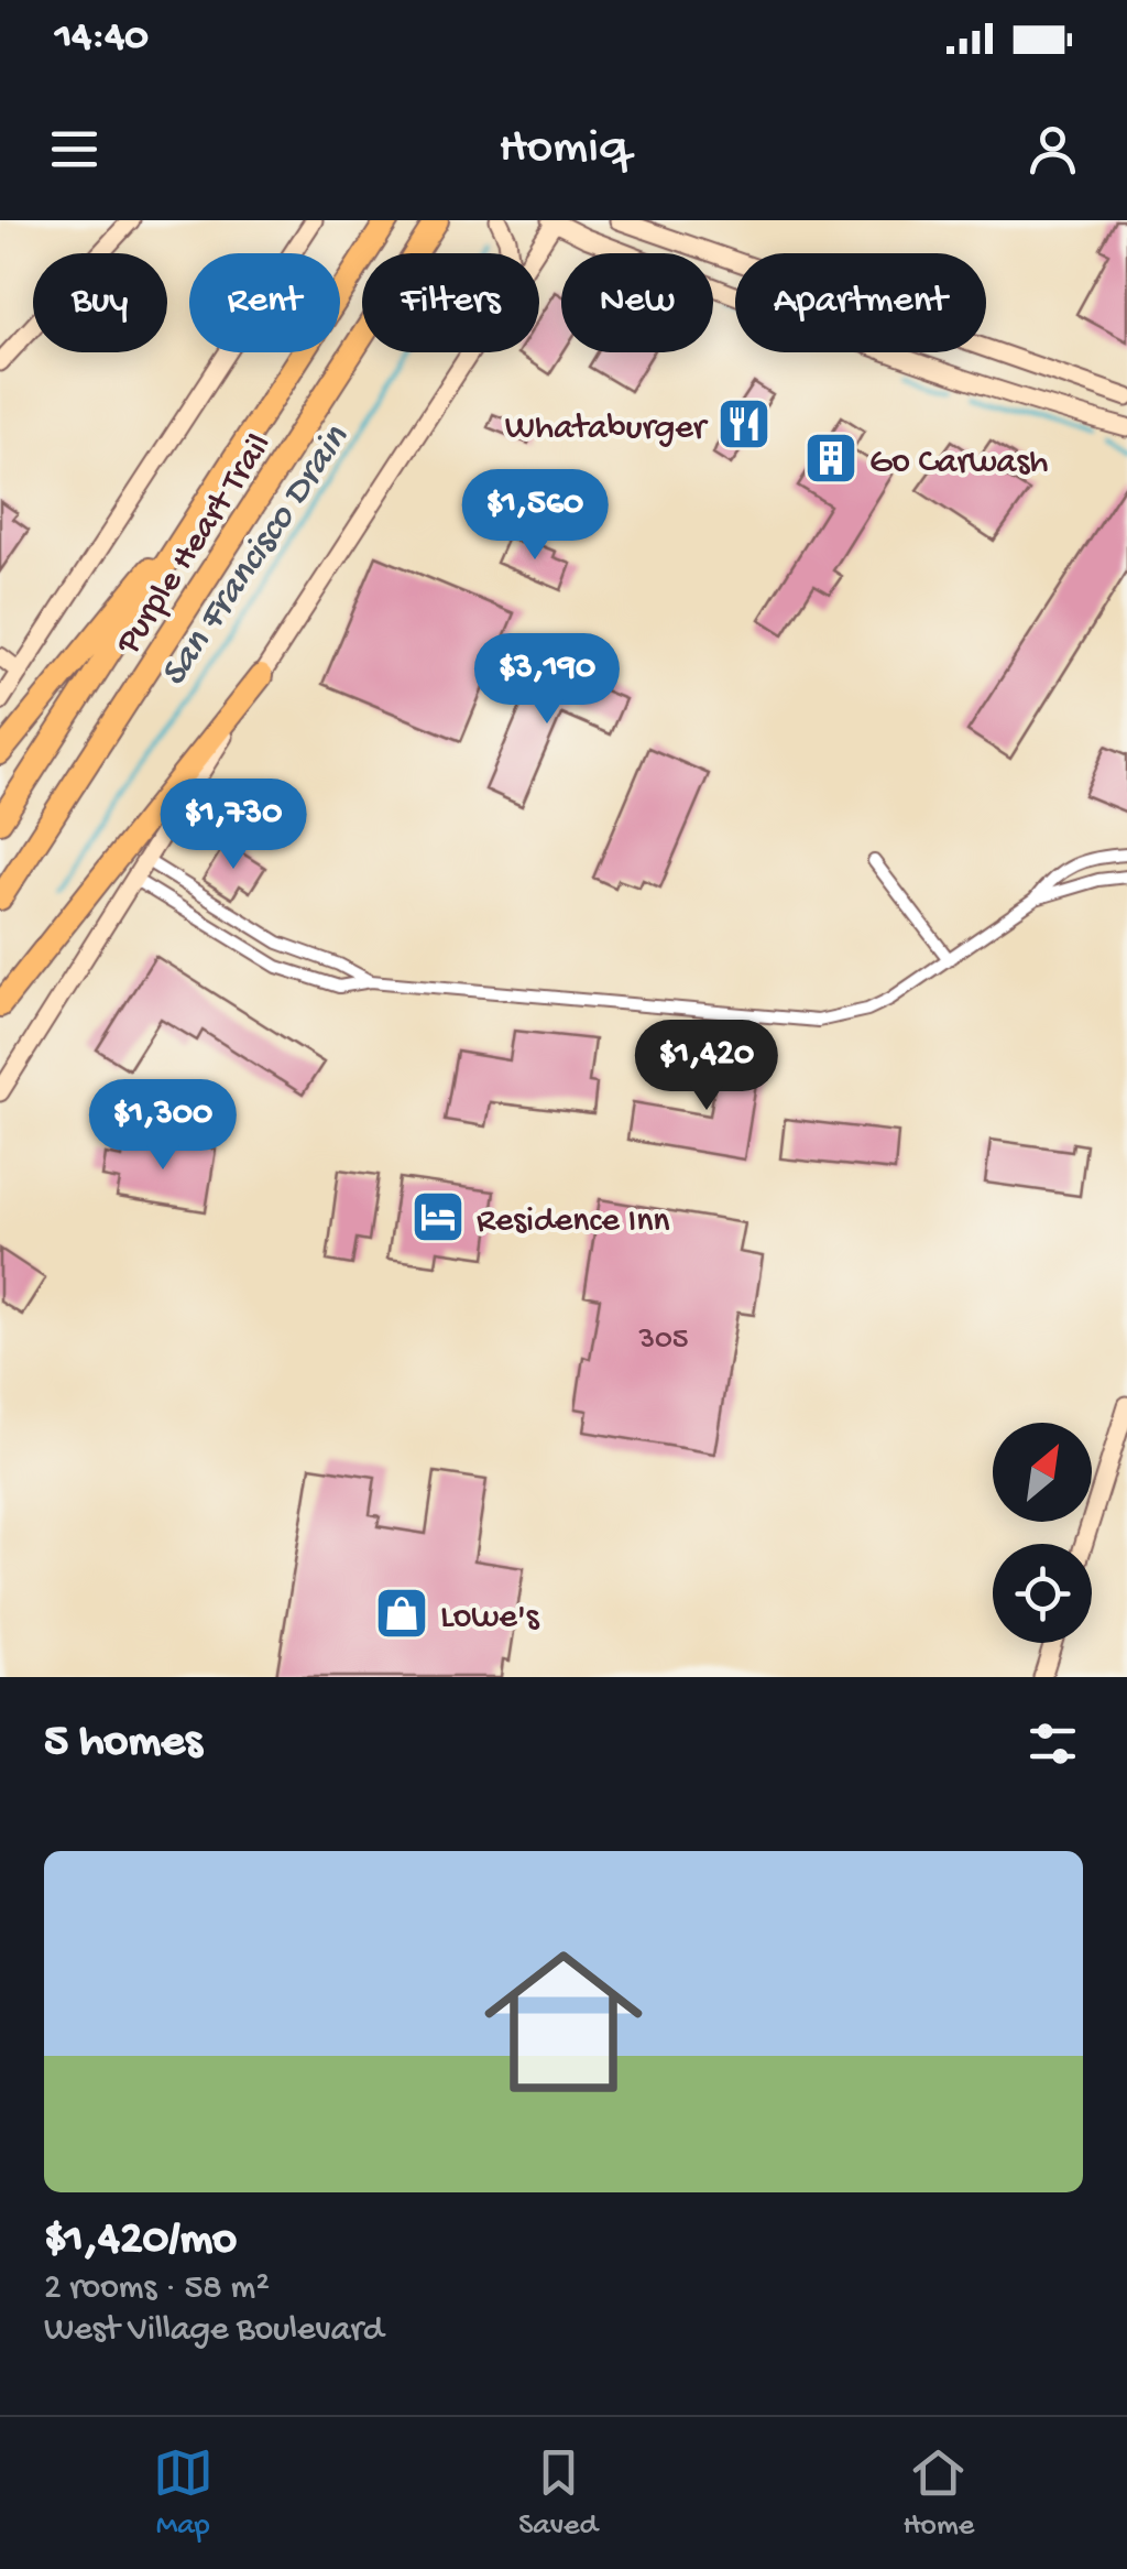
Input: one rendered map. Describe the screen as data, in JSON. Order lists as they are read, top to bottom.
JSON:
{
  "streets": {
    "highway": ["Purple Heart Trail"]
  },
  "water": ["San Francisco Drain"],
  "places": {
    "restaurant": ["Whataburger"],
    "building": ["Go Carwash"],
    "hotel": ["Residence Inn"],
    "shop": ["Lowe's"]
  },
  "house_numbers": ["305"],
  "north": "top right",
  "page": {
    "status": "14:40",
    "header": "Homiq",
    "chip": [
      "Buy",
      "Rent",
      "Filters",
      "New",
      "Apartment"
    ],
    "price": [
      "$1,560",
      "$3,190",
      "$1,730",
      "$1,420",
      "$1,300"
    ],
    "heading": "5 homes",
    "list": [
      {
        "name": "$1,420/mo",
        "note": "2 rooms · 58 m² · West Village Boulevard"
      }
    ],
    "tabs": ["Map", "Saved", "Home"]
  }
}
